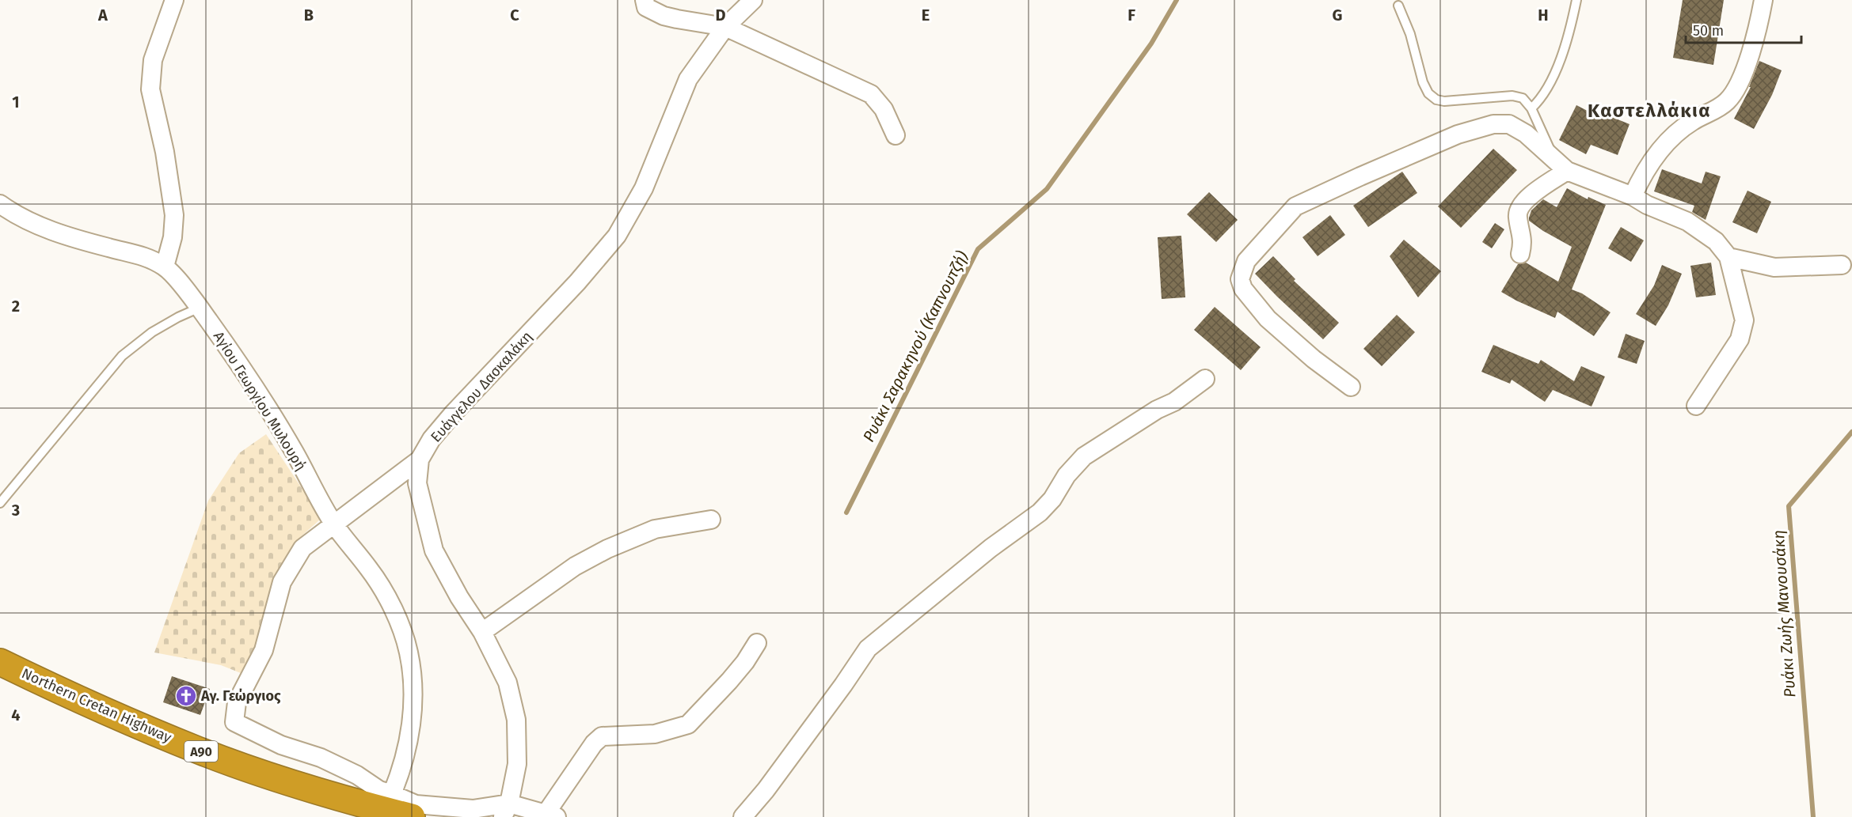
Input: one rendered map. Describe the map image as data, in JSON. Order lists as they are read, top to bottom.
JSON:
{
  "streets": {
    "highway": ["Northern Cretan Highway", "Α90"],
    "street": ["Ευάγγελου Δασκαλάκη", "Αγίου Γεωργίου Μυλουρή"]
  },
  "districts": ["Καστελλάκια"],
  "water": ["Ρυάκι Σαρακηνού (Καπνουτζή)", "Ρυάκι Ζωής Μανουσάκη"],
  "places": {
    "church": ["Αγ. Γεώργιος"]
  },
  "scale_bar": "50 m",
  "grid": {
    "columns": [
      "A",
      "B",
      "C",
      "D",
      "E",
      "F",
      "G",
      "H"
    ],
    "rows": [
      "1",
      "2",
      "3",
      "4"
    ]
  }
}
